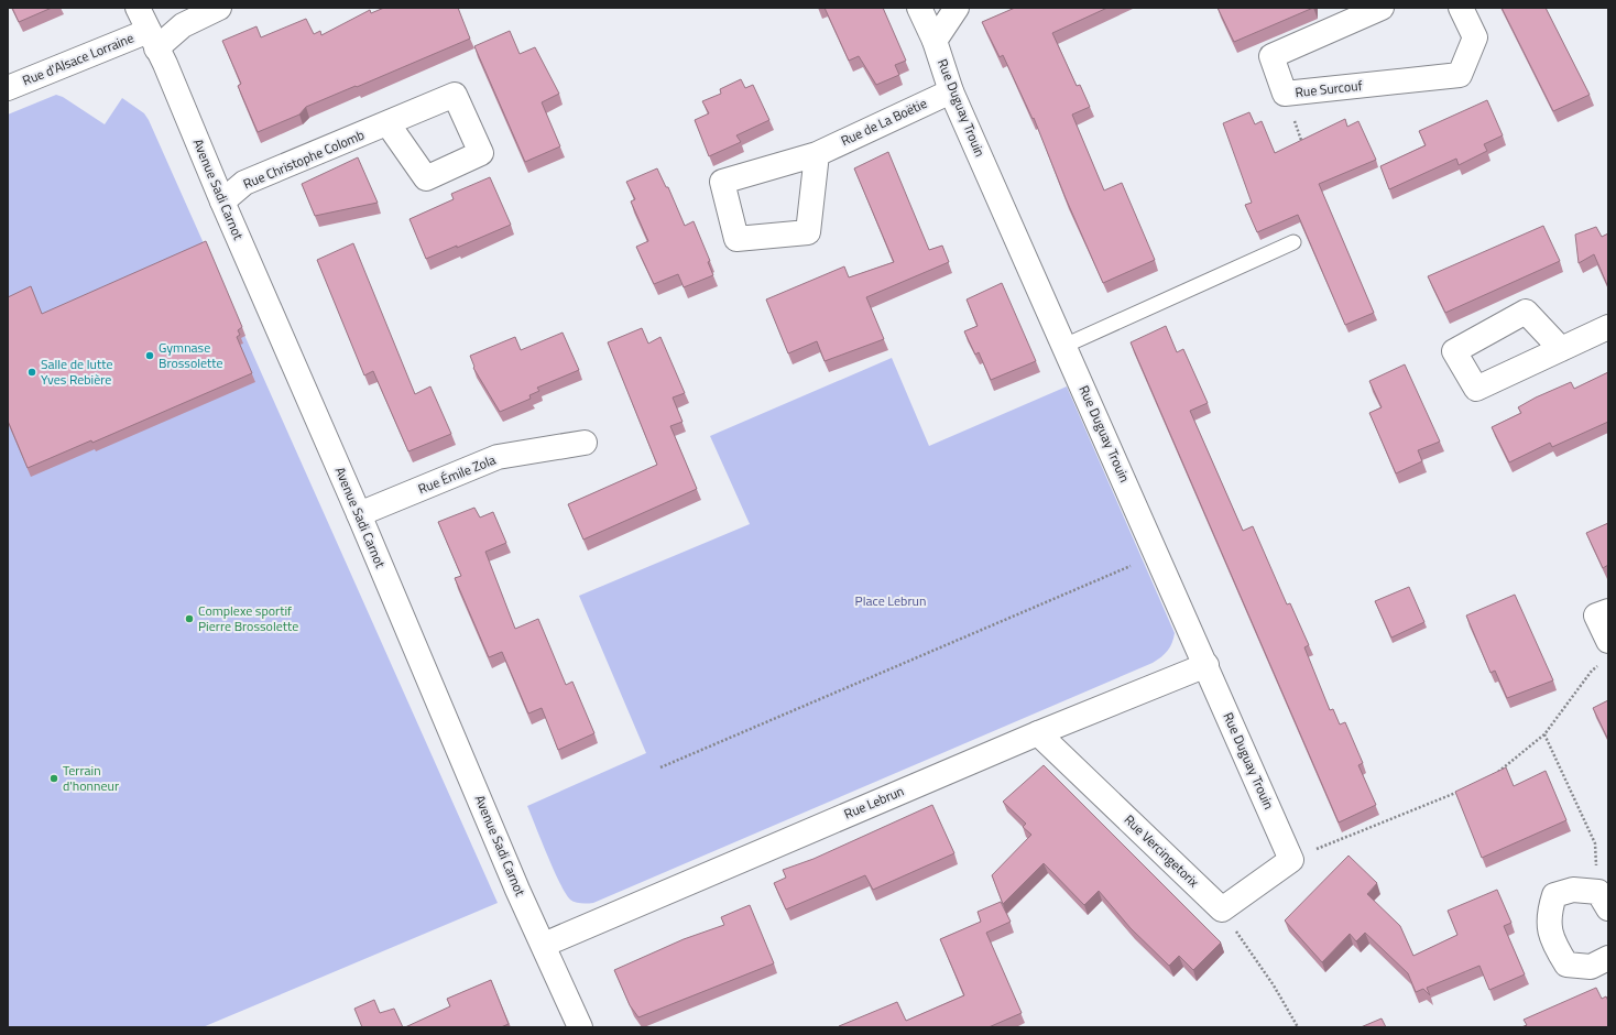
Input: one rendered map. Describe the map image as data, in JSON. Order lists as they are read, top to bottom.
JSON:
{
  "streets": {
    "street": [
      "Rue d'Alsace Lorraine",
      "Rue Surcouf",
      "Rue Duguay Trouin",
      "Rue de La Boëtie",
      "Rue Christophe Colomb",
      "Avenue Sadi Carnot",
      "Rue Émile Zola",
      "Rue Lebrun",
      "Rue Vercingetorix"
    ]
  },
  "crossings": [
    ["Rue d'Alsace Lorraine", "Avenue Sadi Carnot"],
    ["Rue Duguay Trouin", "Rue de La Boëtie"],
    ["Rue Duguay Trouin", "Rue Lebrun"],
    ["Rue Christophe Colomb", "Avenue Sadi Carnot"],
    ["Avenue Sadi Carnot", "Rue Émile Zola"],
    ["Avenue Sadi Carnot", "Rue Lebrun"],
    ["Rue Lebrun", "Rue Vercingetorix"]
  ],
  "parks": ["Place Lebrun"],
  "places": [
    "Gymnase Brossolette",
    "Salle de lutte Yves Rebière",
    "Complexe sportif Pierre Brossolette",
    "Terrain d'honneur"
  ]
}
